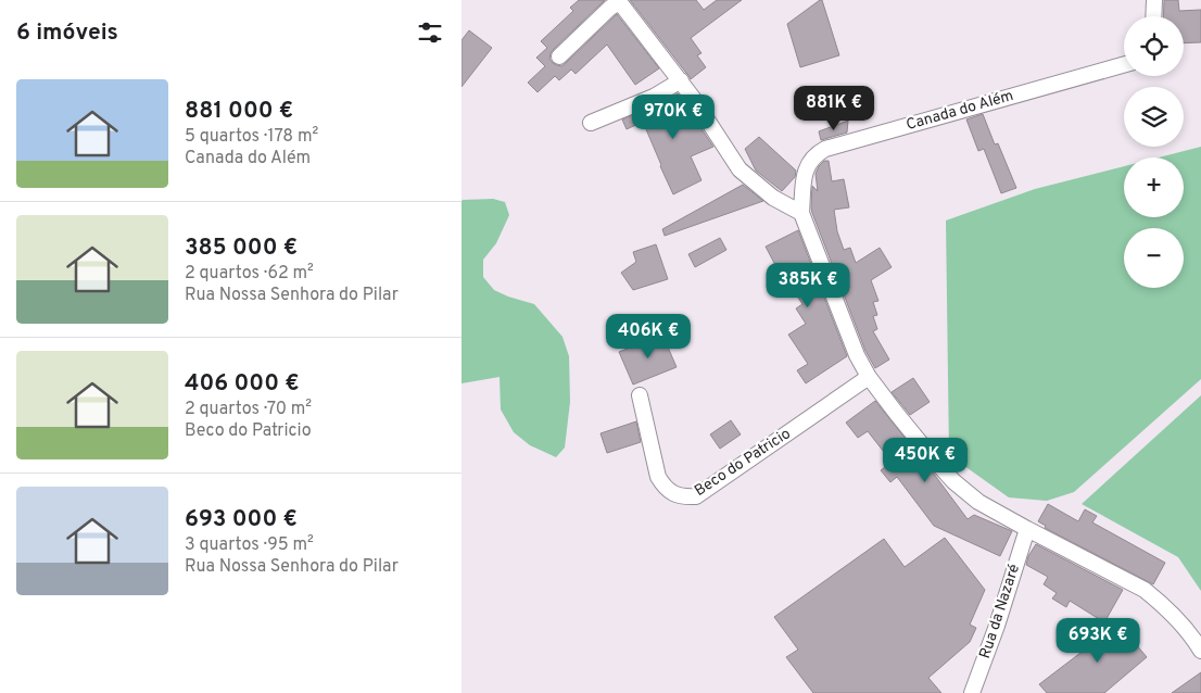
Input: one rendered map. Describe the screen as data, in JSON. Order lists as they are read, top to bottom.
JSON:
{
  "streets": {
    "street": ["Canada do Além", "Beco do Patricio", "Rua da Nazaré"]
  },
  "page": {
    "heading": "6 imóveis",
    "map_buttons": ["+", "−"],
    "list": [
      {
        "name": "881 000 €",
        "note": "5 quartos · 178 m² · Canada do Além"
      },
      {
        "name": "385 000 €",
        "note": "2 quartos · 62 m² · Rua Nossa Senhora do Pilar"
      },
      {
        "name": "406 000 €",
        "note": "2 quartos · 70 m² · Beco do Patricio"
      },
      {
        "name": "693 000 €",
        "note": "3 quartos · 95 m² · Rua Nossa Senhora do Pilar"
      }
    ],
    "price": [
      "881K €",
      "970K €",
      "385K €",
      "406K €",
      "450K €",
      "693K €"
    ]
  }
}
